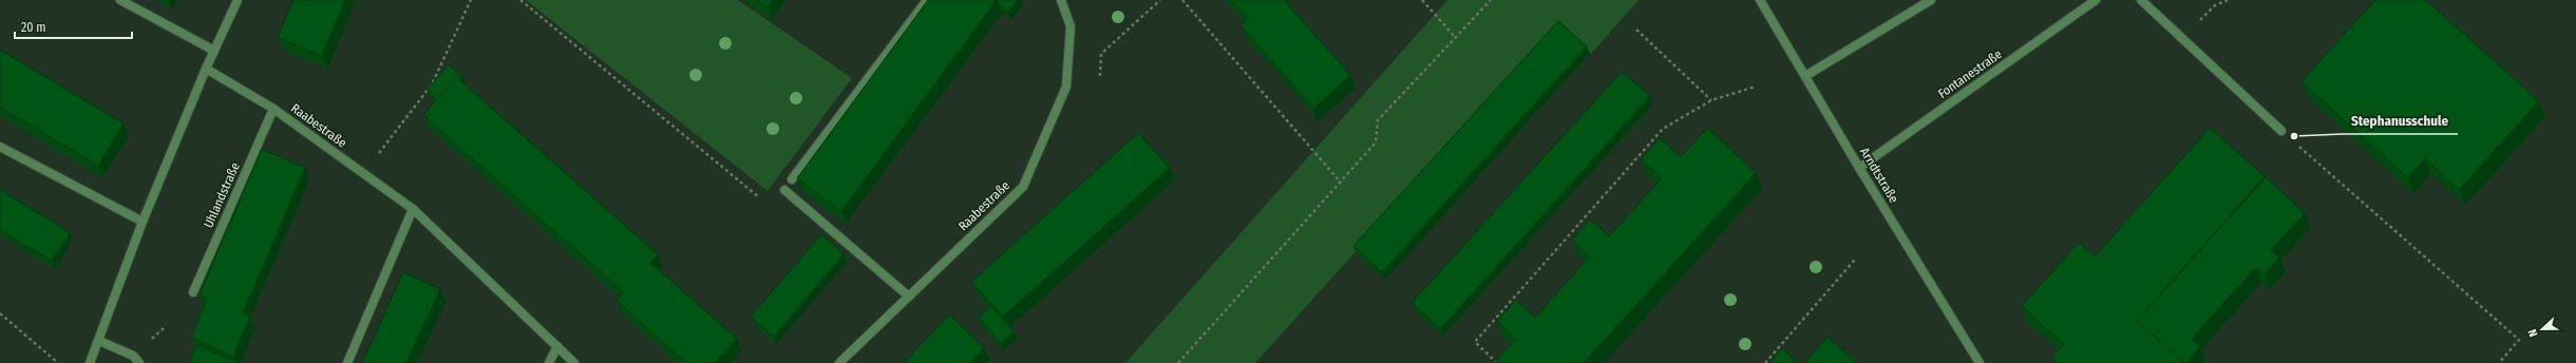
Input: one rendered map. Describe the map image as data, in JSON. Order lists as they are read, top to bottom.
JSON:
{
  "streets": {
    "street": [
      "Fontanestraße",
      "Raabestraße",
      "Arndtstraße",
      "Uhlandstraße"
    ]
  },
  "crossings": [
    ["Fontanestraße", "Arndtstraße"],
    ["Raabestraße", "Uhlandstraße"]
  ],
  "places": ["Stephanusschule"],
  "scale_bar": "20 m",
  "north": "left"
}
